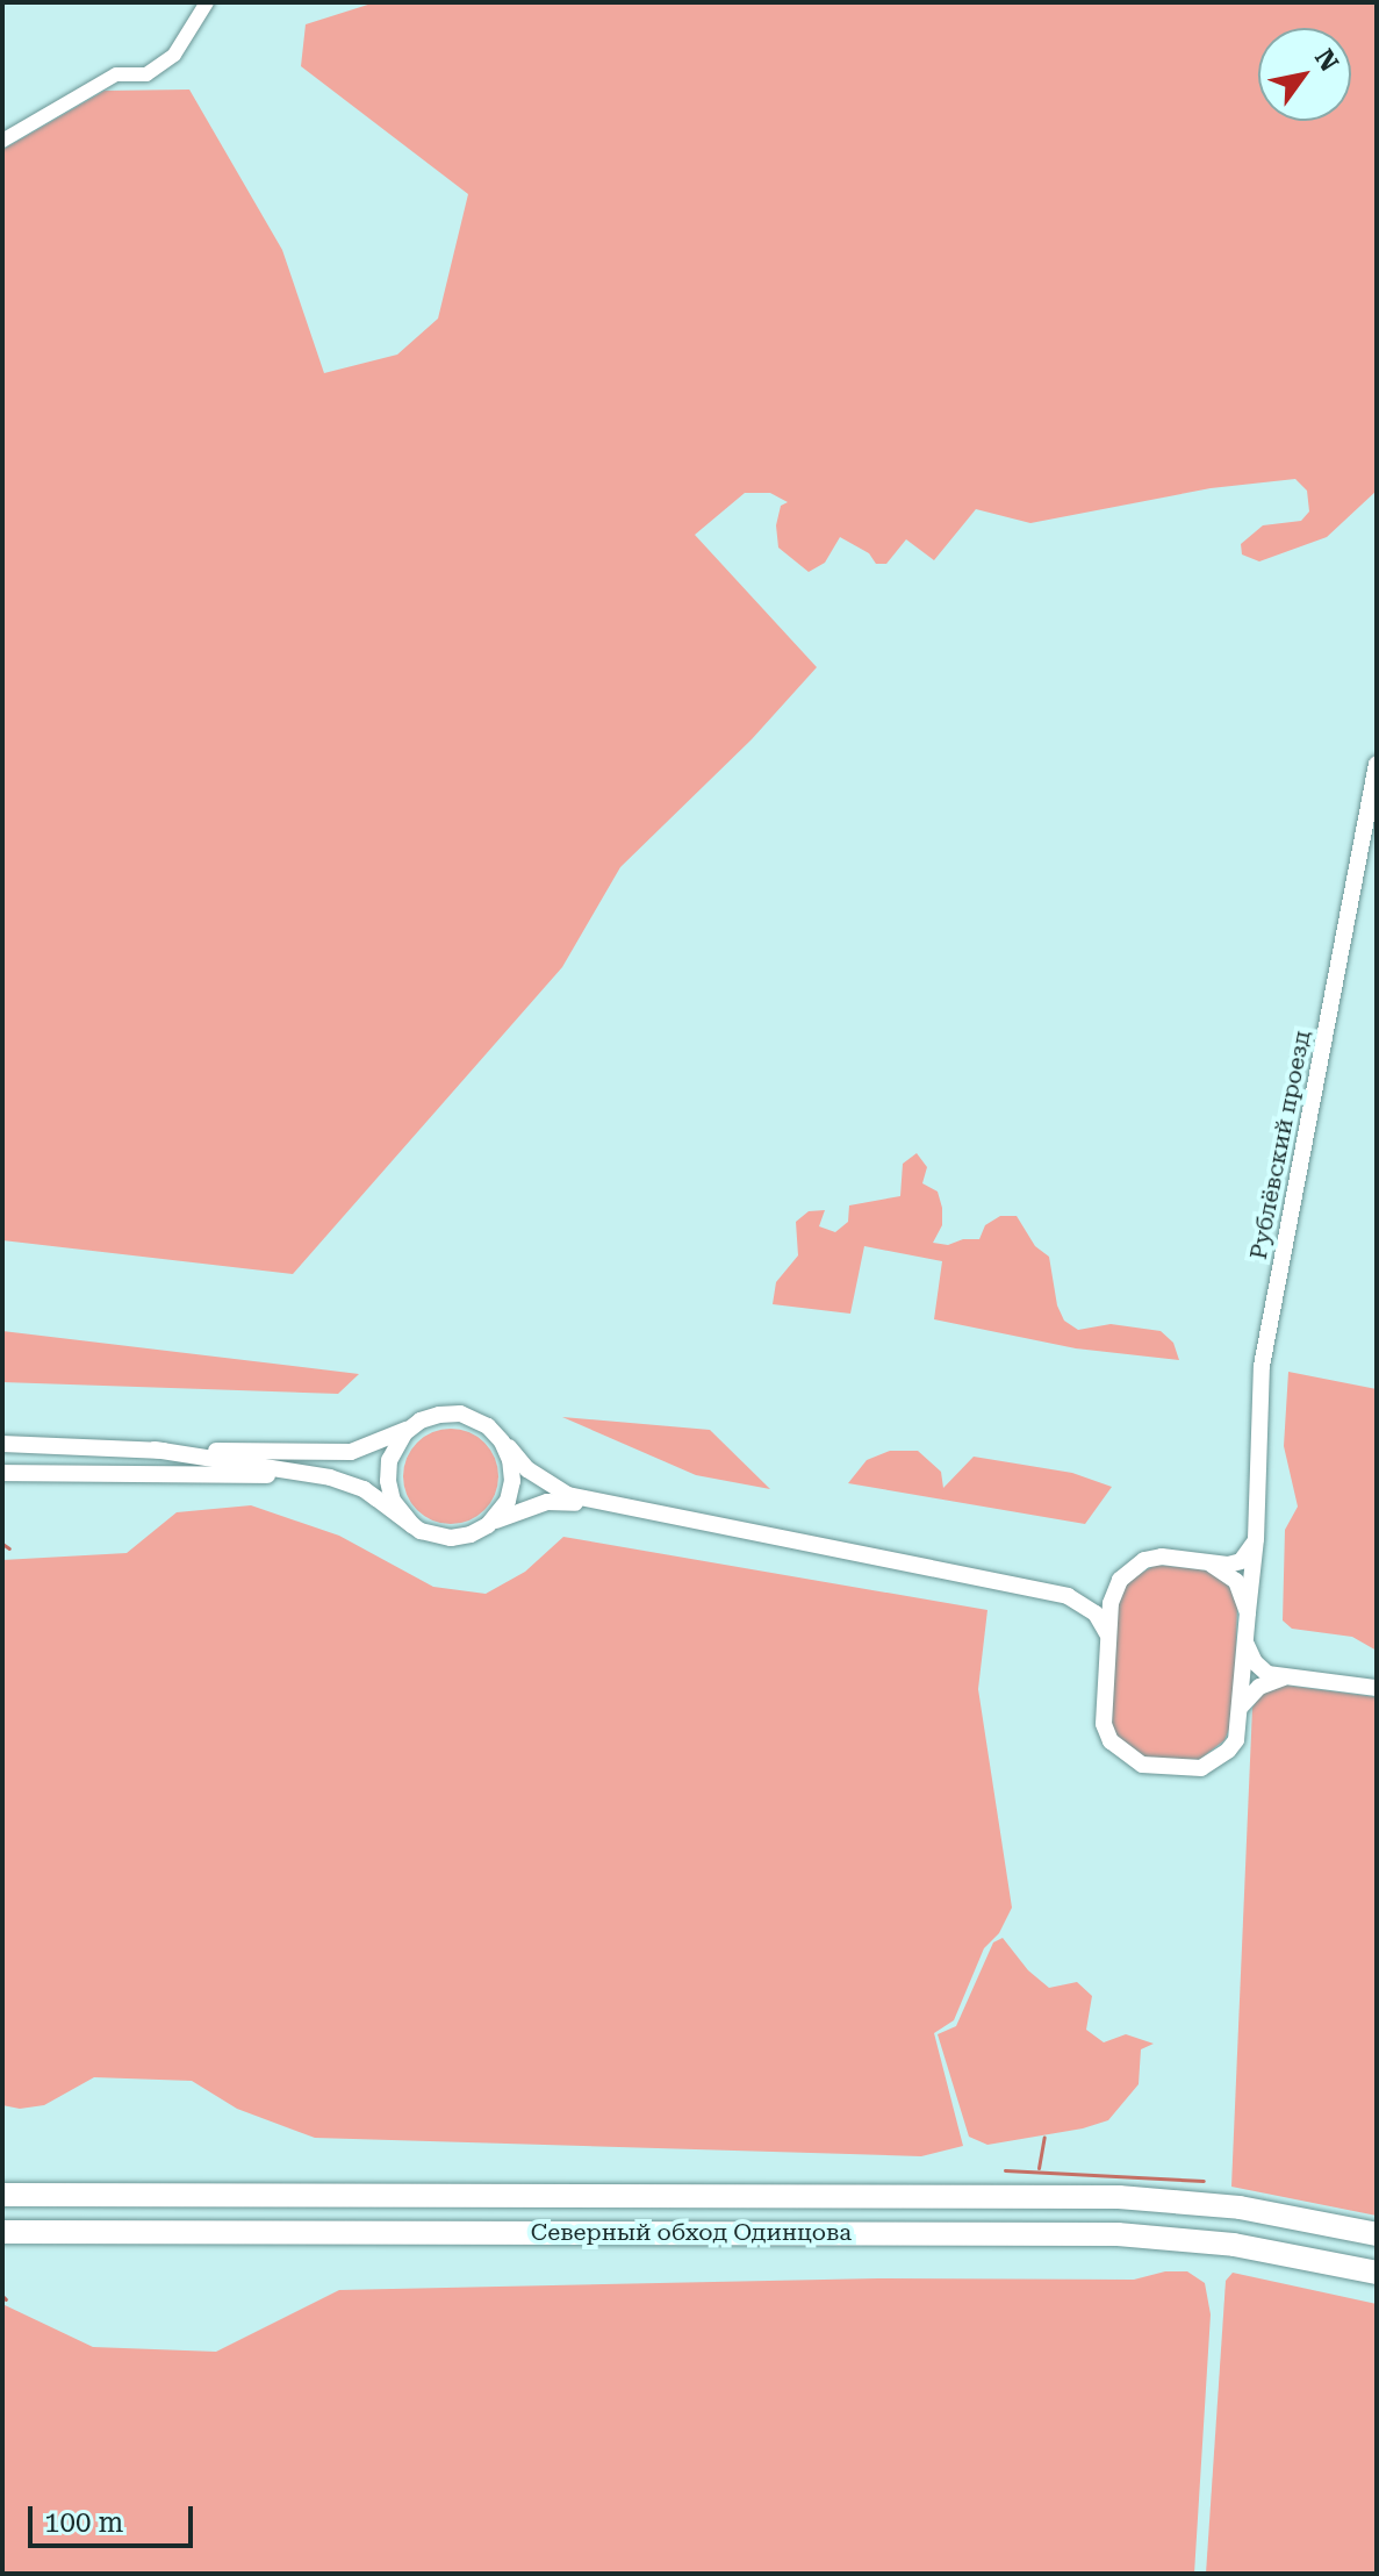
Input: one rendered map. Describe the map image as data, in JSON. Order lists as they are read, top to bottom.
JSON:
{
  "streets": {
    "highway": ["Северный обход Одинцова"],
    "street": ["Рублёвский проезд"]
  },
  "scale_bar": "100 m",
  "north": "top right"
}
